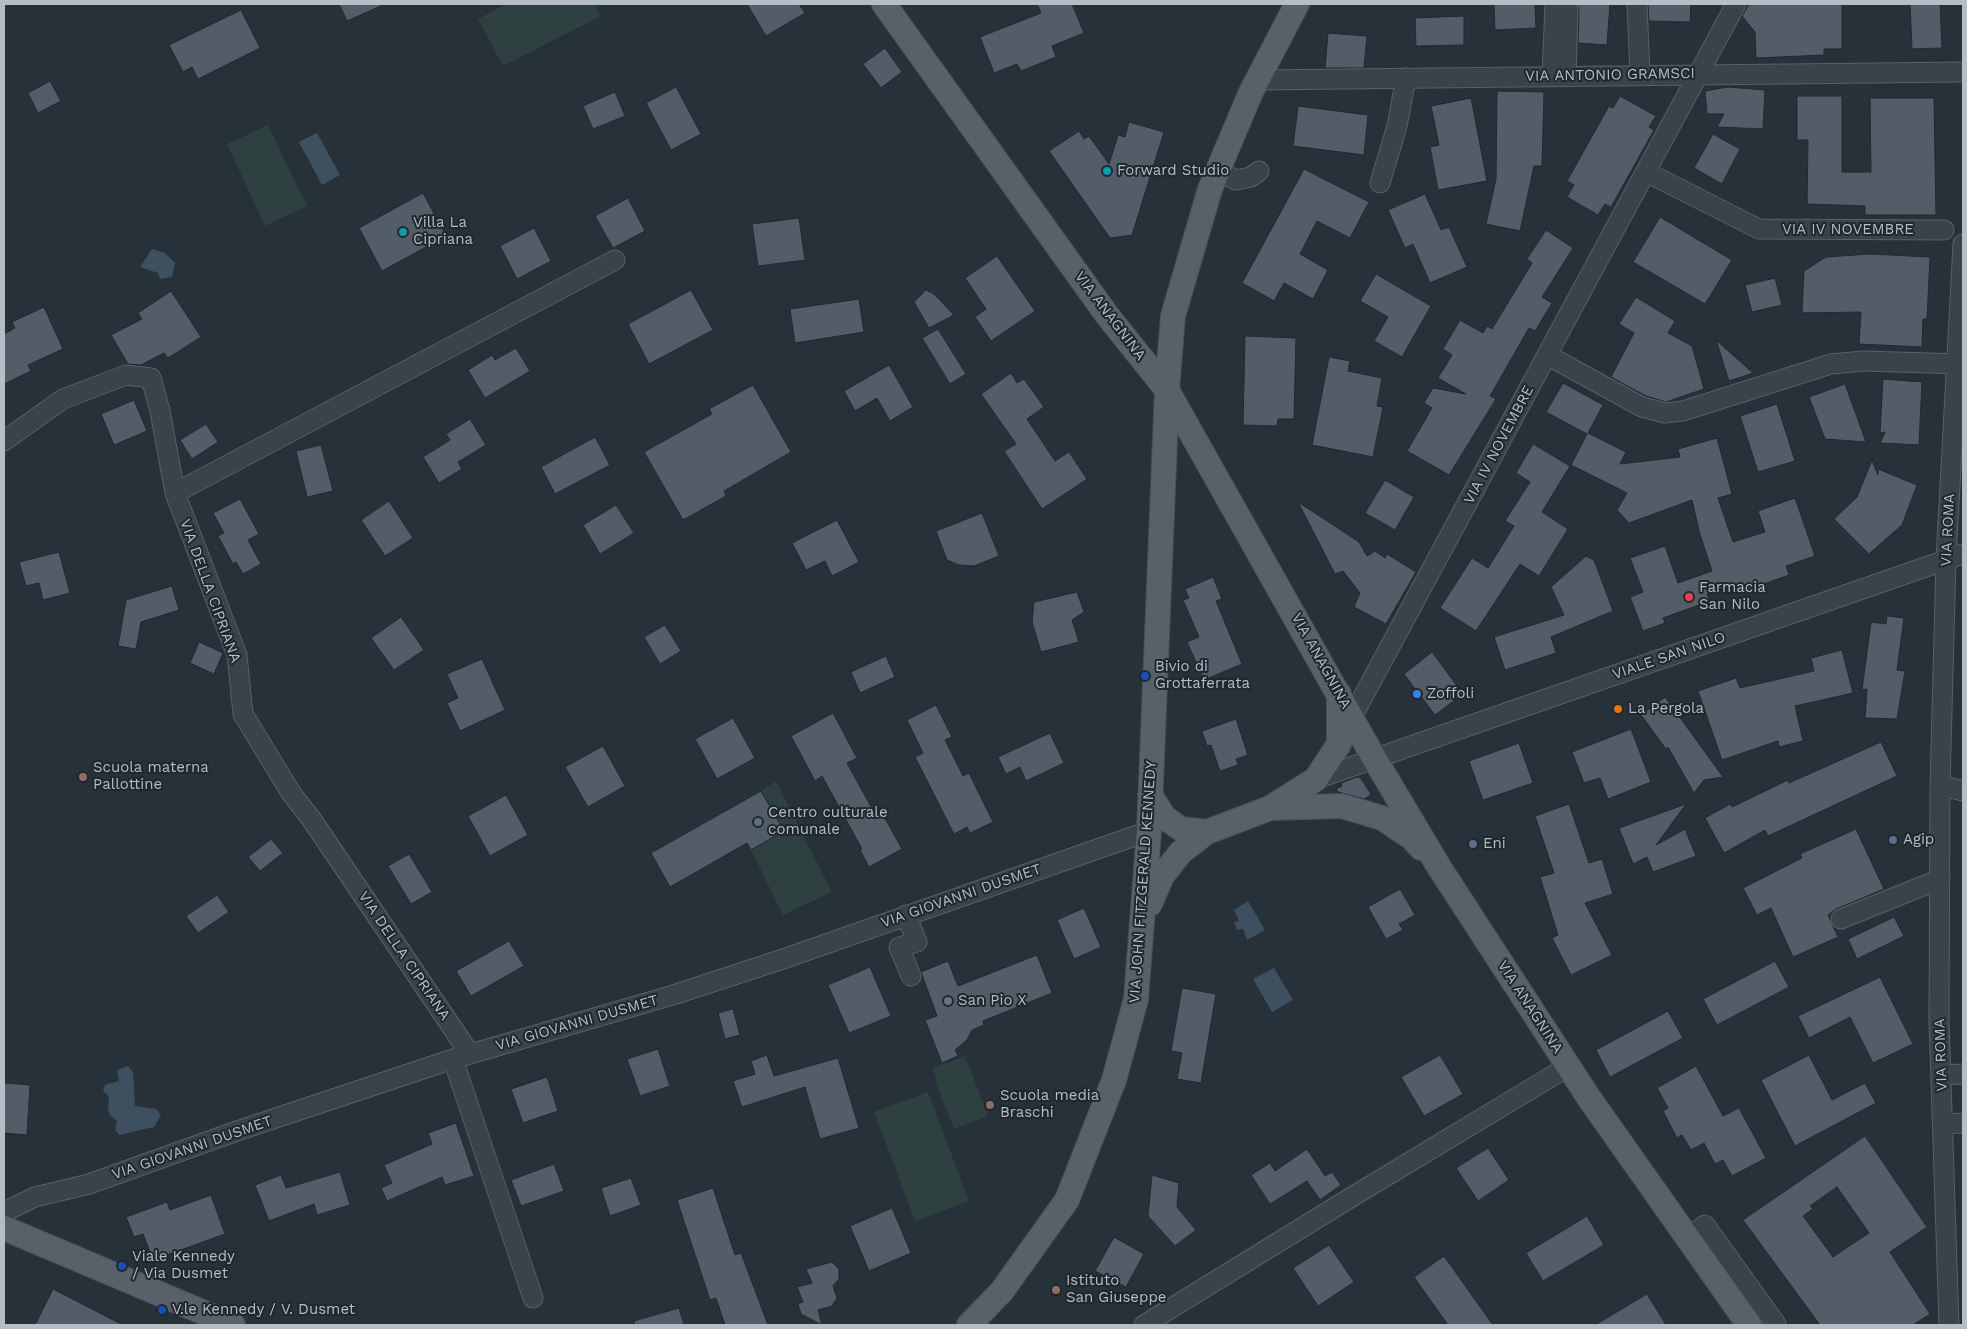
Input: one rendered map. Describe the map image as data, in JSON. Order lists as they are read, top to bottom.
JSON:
{
  "streets": {
    "main road": ["VIA ANAGNINA", "VIA JOHN FITZGERALD KENNEDY"],
    "street": [
      "VIA ANTONIO GRAMSCI",
      "VIA IV NOVEMBRE",
      "VIA ROMA",
      "VIA DELLA CIPRIANA",
      "VIALE SAN NILO",
      "VIA GIOVANNI DUSMET"
    ]
  },
  "crossings": [
    ["VIA ANTONIO GRAMSCI", "VIA IV NOVEMBRE"],
    ["VIA ANTONIO GRAMSCI", "VIA JOHN FITZGERALD KENNEDY"],
    ["VIA IV NOVEMBRE", "VIA ANAGNINA"],
    ["VIA ANAGNINA", "VIALE SAN NILO"],
    ["VIA ANAGNINA", "VIA JOHN FITZGERALD KENNEDY"],
    ["VIA ROMA", "VIALE SAN NILO"],
    ["VIA DELLA CIPRIANA", "VIA GIOVANNI DUSMET"],
    ["VIA JOHN FITZGERALD KENNEDY", "VIA GIOVANNI DUSMET"]
  ],
  "places": [
    "Forward Studio",
    "Villa La Cipriana",
    "Farmacia San Nilo",
    "Bivio di Grottaferrata",
    "Zoffoli",
    "La Pergola",
    "Scuola materna Pallottine",
    "Centro culturale comunale",
    "Agip",
    "Eni",
    "San Pio X",
    "Scuola media Braschi",
    "Viale Kennedy / Via Dusmet",
    "Istituto San Giuseppe",
    "V.le Kennedy / V. Dusmet"
  ]
}
